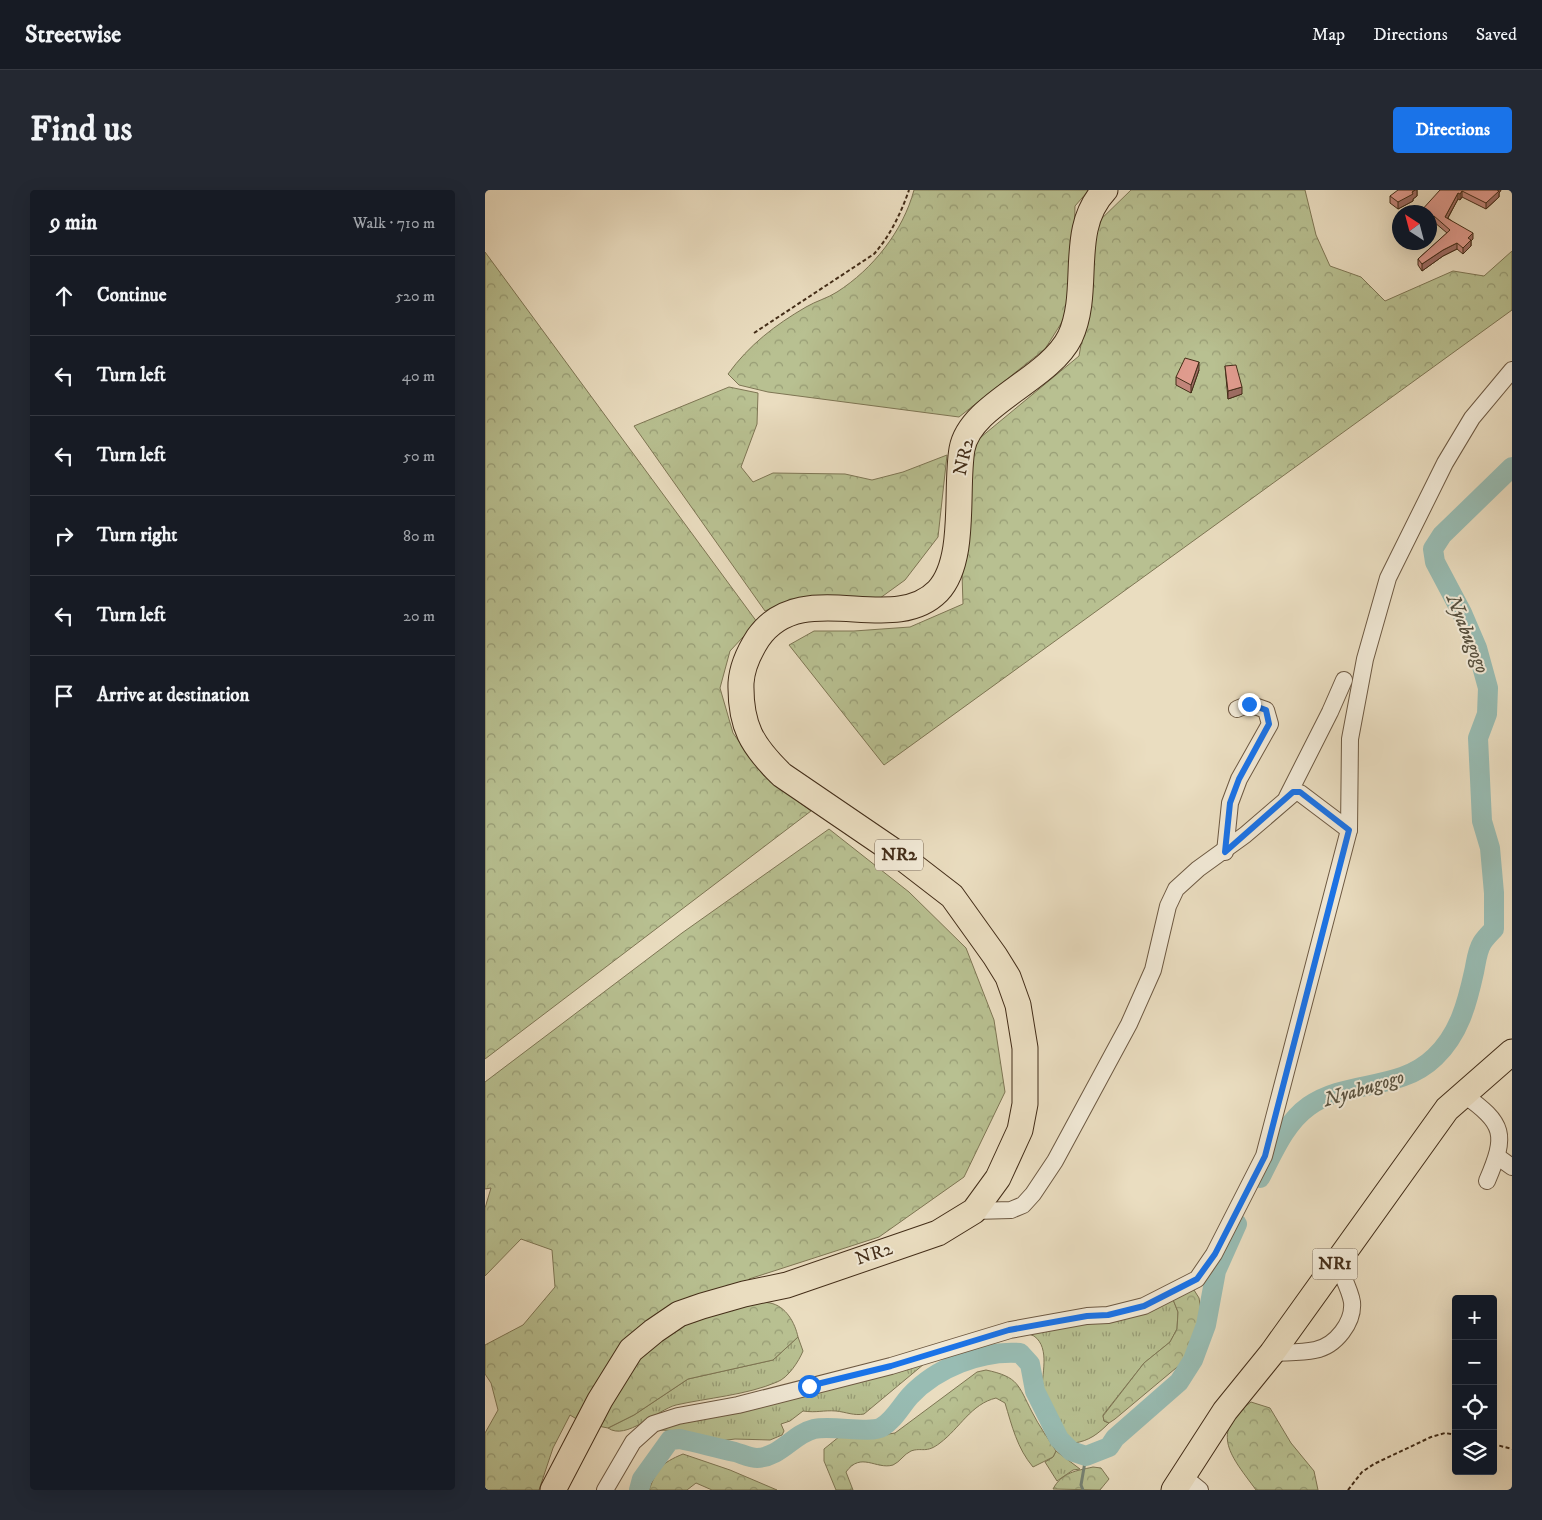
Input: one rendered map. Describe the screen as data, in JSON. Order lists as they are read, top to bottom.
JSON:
{
  "streets": {
    "highway": ["NR2", "NR1"]
  },
  "water": ["Nyabugogo"],
  "north": "top left",
  "page": {
    "header": "Streetwise",
    "nav": ["Map", "Directions", "Saved"],
    "buttons": "Directions",
    "title": "Find us",
    "heading": ["9 min", "Walk · 710 m"],
    "list": [
      ["Continue", "520 m"],
      ["Turn left", "40 m"],
      ["Turn left", "50 m"],
      ["Turn right", "80 m"],
      ["Turn left", "20 m"],
      "Arrive at destination"
    ],
    "map_buttons": ["+", "−"]
  }
}
